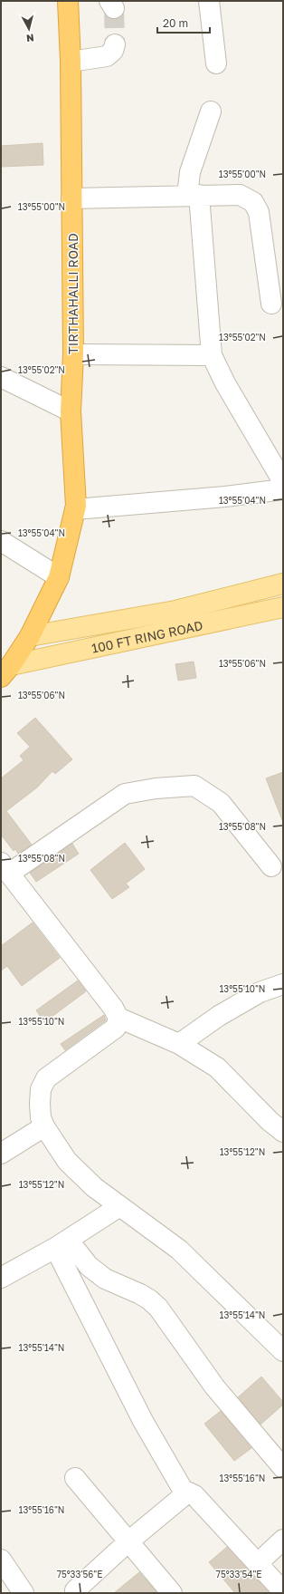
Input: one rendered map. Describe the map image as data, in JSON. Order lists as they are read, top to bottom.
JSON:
{
  "streets": {
    "highway": ["TIRTHAHALLI ROAD"],
    "main road": ["100 FT RING ROAD"]
  },
  "crossings": [
    ["TIRTHAHALLI ROAD", "100 FT RING ROAD"]
  ],
  "scale_bar": "20 m",
  "north": "bottom",
  "coordinates": [
    "13°55'00\"N",
    "13°55'02\"N",
    "13°55'04\"N",
    "13°55'06\"N",
    "13°55'08\"N",
    "13°55'10\"N",
    "13°55'12\"N",
    "13°55'14\"N",
    "13°55'16\"N",
    "75°33'56\"E",
    "75°33'54\"E"
  ]
}
